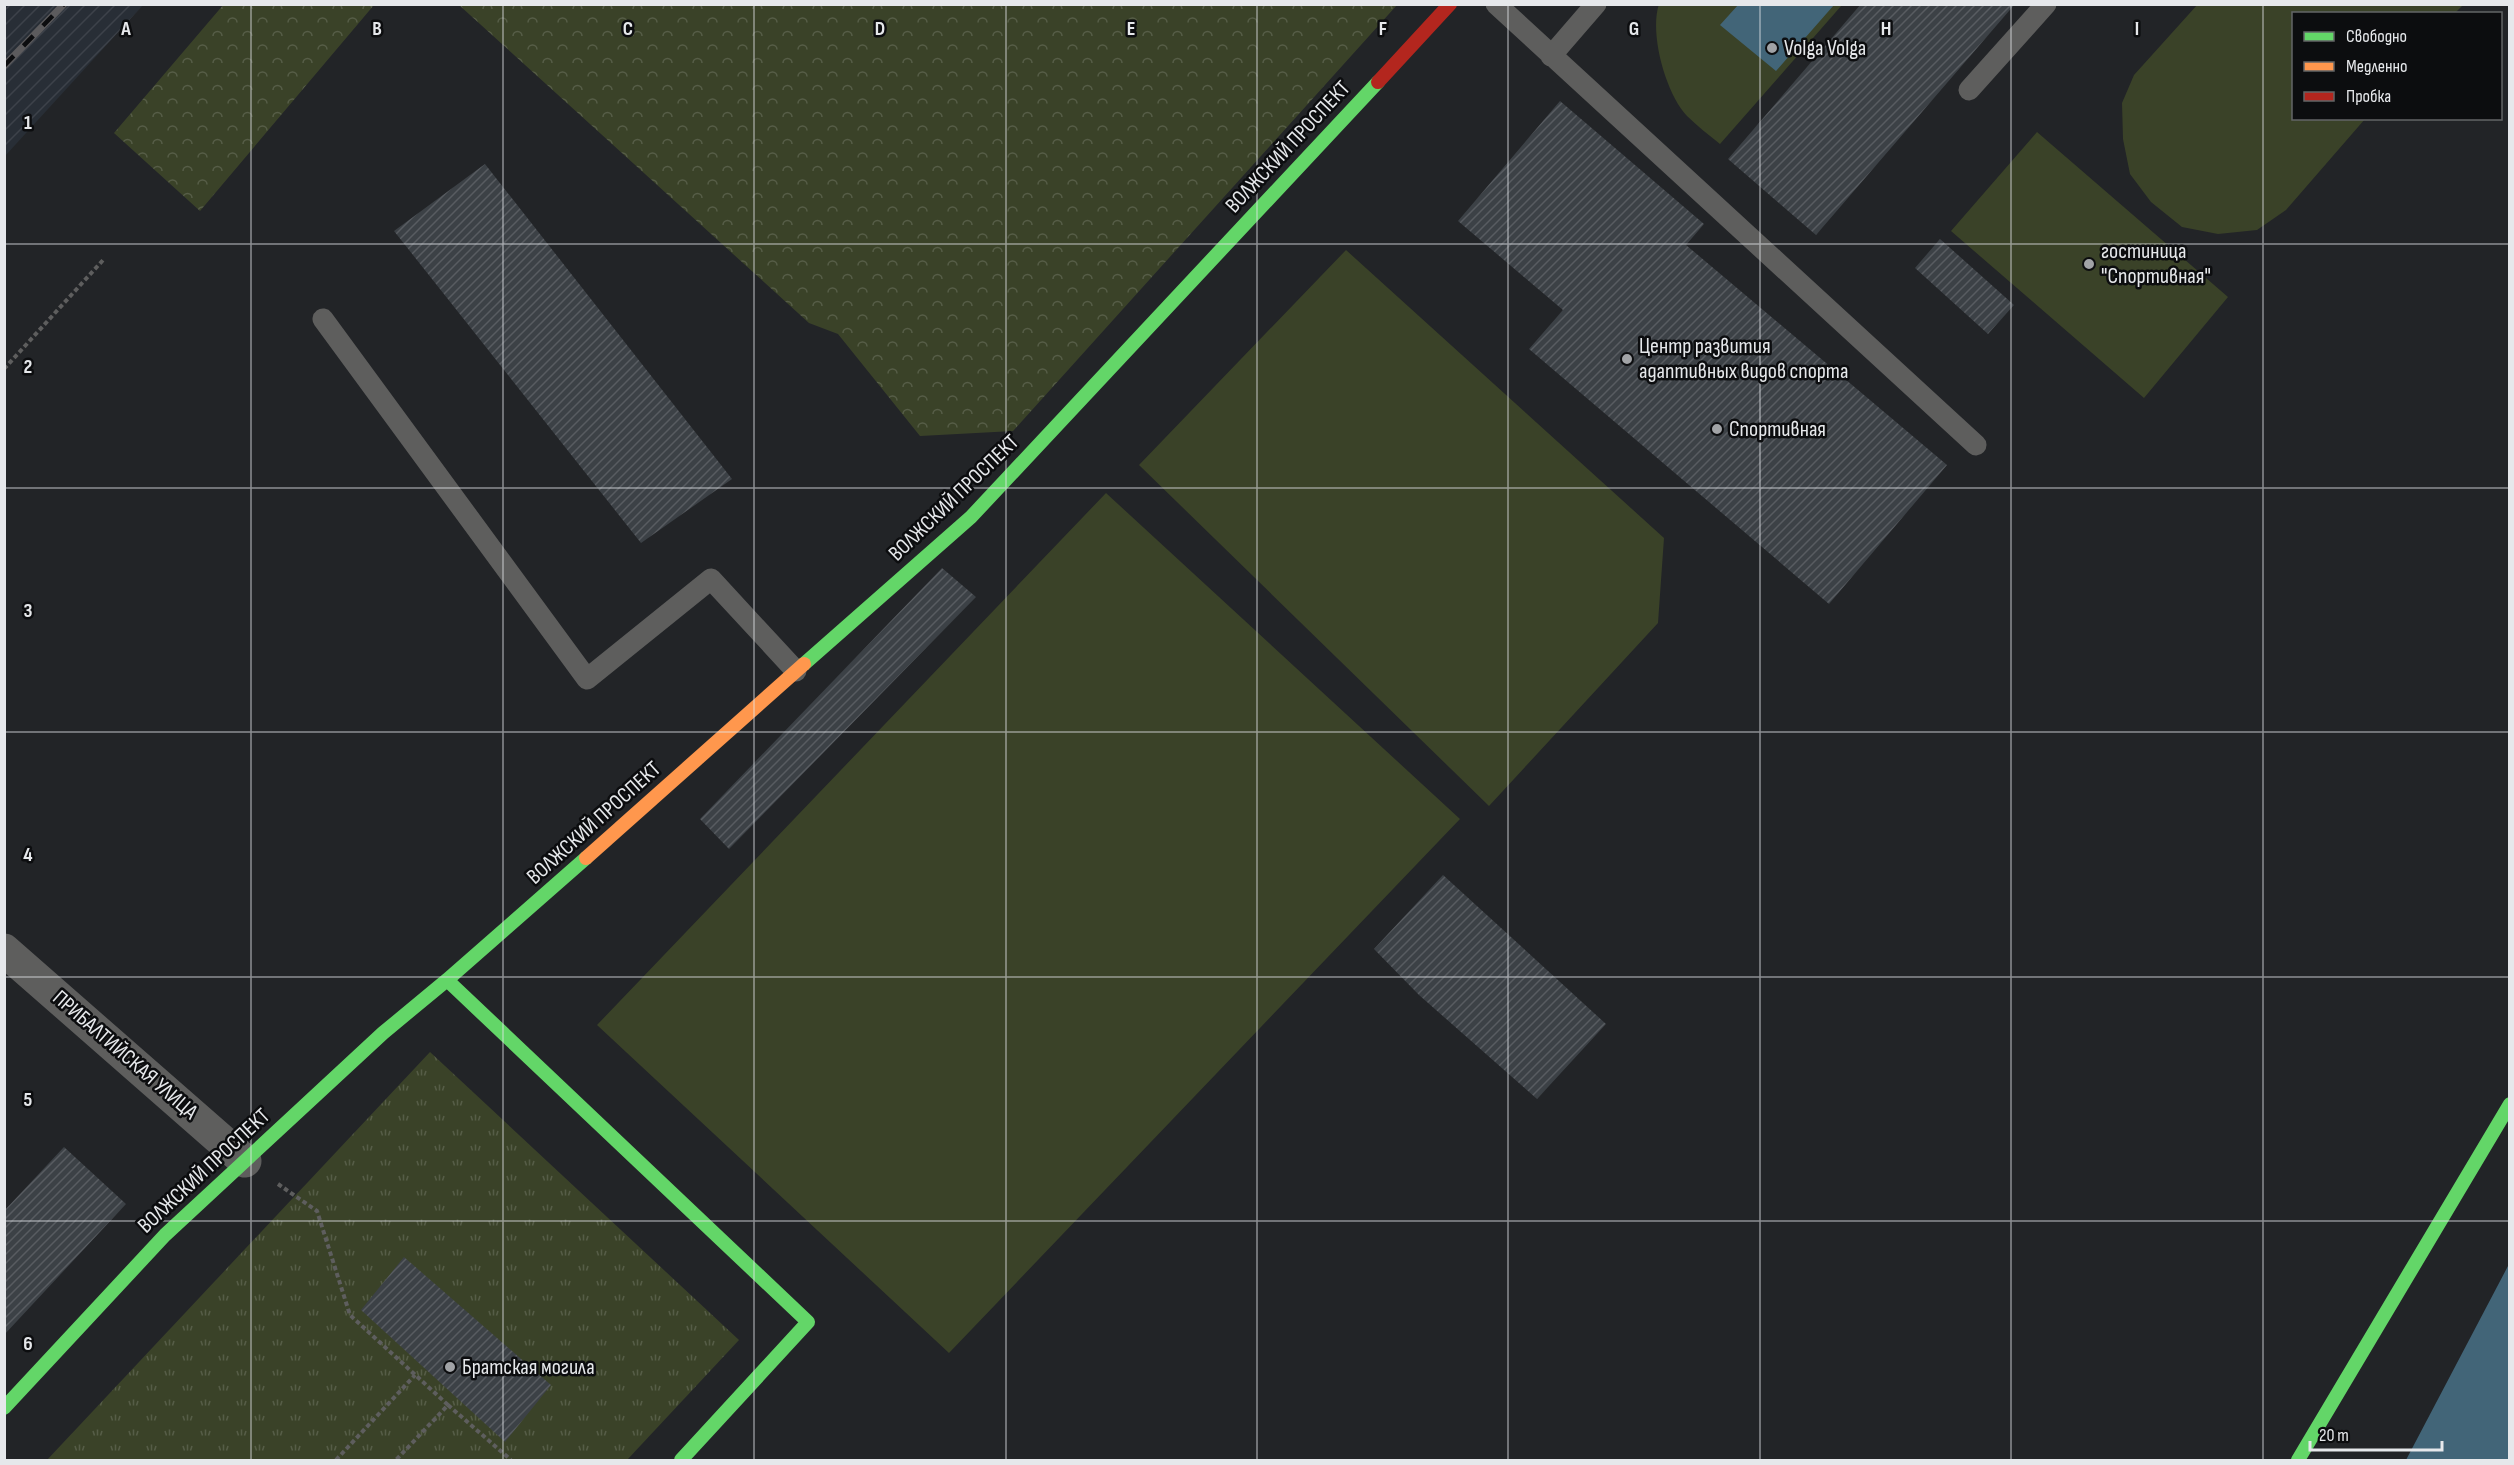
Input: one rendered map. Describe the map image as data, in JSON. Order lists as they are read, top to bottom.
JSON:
{
  "streets": {
    "street": ["ВОЛЖСКИЙ ПРОСПЕКТ", "ПРИБАЛТИЙСКАЯ УЛИЦА"]
  },
  "crossings": [
    ["ВОЛЖСКИЙ ПРОСПЕКТ", "ПРИБАЛТИЙСКАЯ УЛИЦА"]
  ],
  "places": [
    "Volga Volga",
    "гостиница \"Спортивная\"",
    "Центр развития адаптивных видов спорта",
    "Спортивная",
    "Братская могила"
  ],
  "legend": ["Свободно", "Медленно", "Пробка"],
  "scale_bar": "20 m",
  "grid": {
    "columns": [
      "A",
      "B",
      "C",
      "D",
      "E",
      "F",
      "G",
      "H",
      "I"
    ],
    "rows": [
      "1",
      "2",
      "3",
      "4",
      "5",
      "6"
    ]
  }
}
